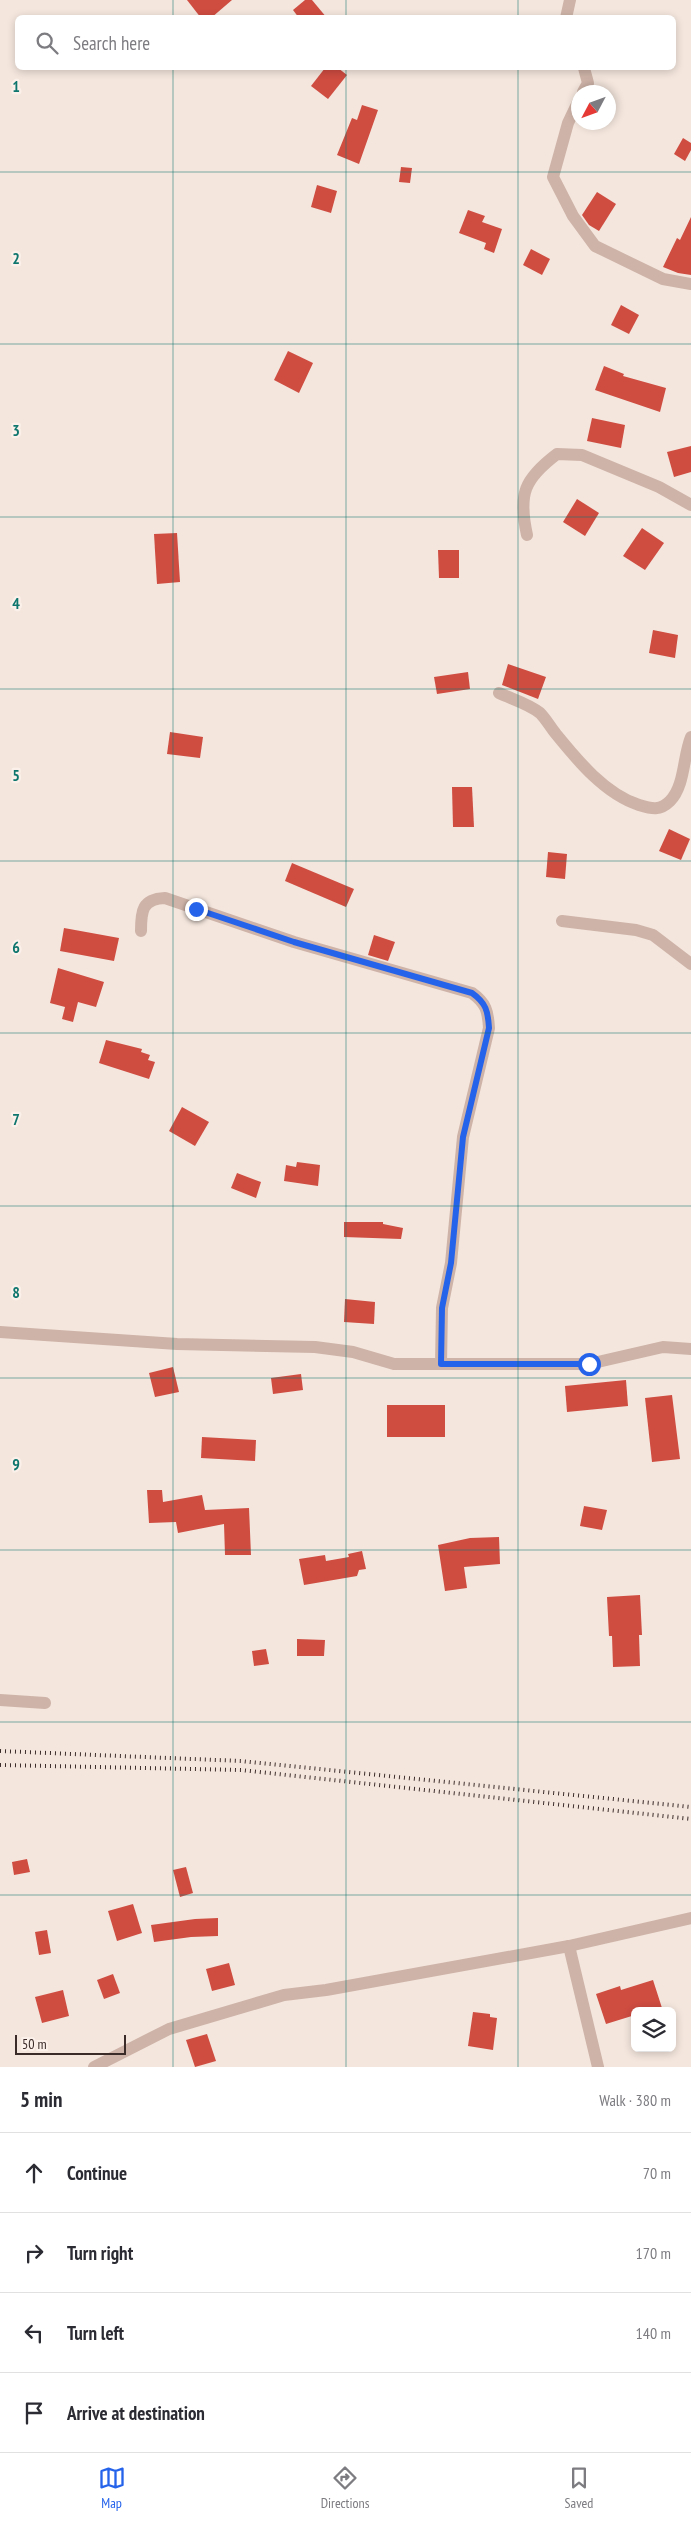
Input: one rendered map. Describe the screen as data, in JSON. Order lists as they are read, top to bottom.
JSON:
{
  "scale_bar": "50 m",
  "north": "bottom left",
  "page": {
    "search": "Search here",
    "scale": "50 m",
    "heading": ["5 min", "Walk · 380 m"],
    "list": [
      ["Continue", "70 m"],
      ["Turn right", "170 m"],
      ["Turn left", "140 m"],
      "Arrive at destination"
    ],
    "nav": ["Map", "Directions", "Saved"]
  },
  "grid": {
    "rows": [
      "1",
      "2",
      "3",
      "4",
      "5",
      "6",
      "7",
      "8",
      "9"
    ]
  }
}
